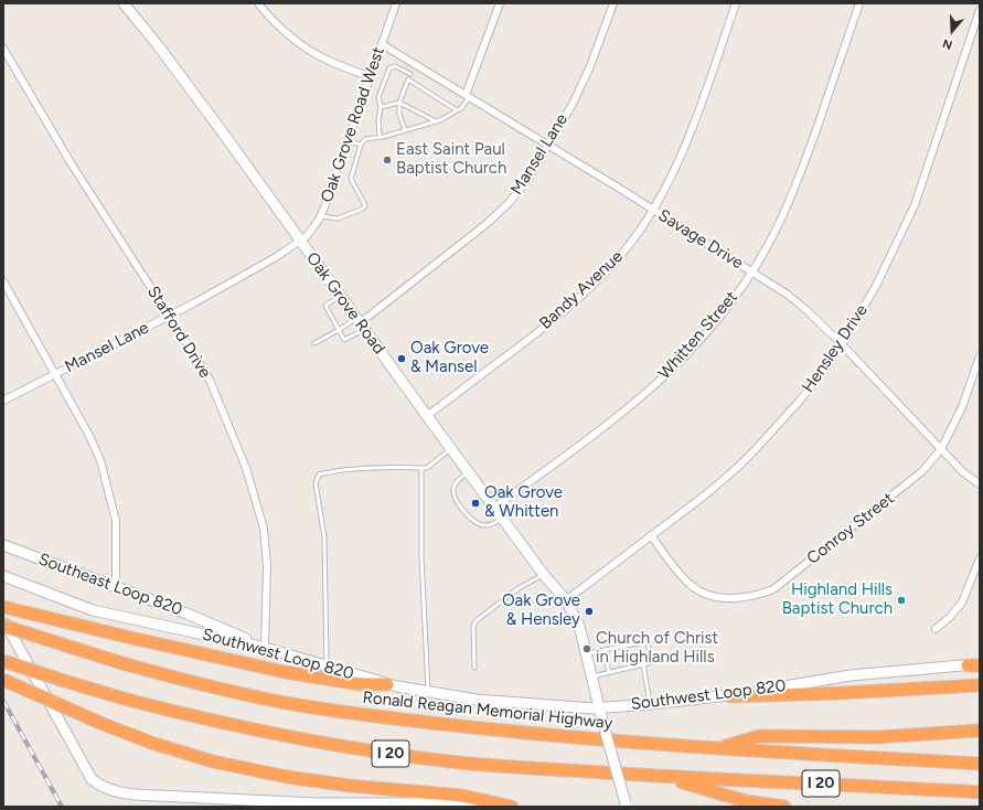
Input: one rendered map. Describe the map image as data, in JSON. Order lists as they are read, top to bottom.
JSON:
{
  "streets": {
    "highway": ["Ronald Reagan Memorial Highway", "I 20"],
    "main road": ["Oak Grove Road", "Southeast Loop 820", "Southwest Loop 820"],
    "street": [
      "Oak Grove Road West",
      "Mansel Lane",
      "Savage Drive",
      "Bandy Avenue",
      "Stafford Drive",
      "Whitten Street",
      "Hensley Drive",
      "Conroy Street"
    ]
  },
  "crossings": [
    ["Oak Grove Road West", "Mansel Lane"],
    ["Oak Grove Road West", "Savage Drive"],
    ["Oak Grove Road West", "Oak Grove Road"],
    ["Mansel Lane", "Savage Drive"],
    ["Mansel Lane", "Oak Grove Road"],
    ["Mansel Lane", "Stafford Drive"],
    ["Savage Drive", "Bandy Avenue"],
    ["Savage Drive", "Whitten Street"],
    ["Savage Drive", "Hensley Drive"],
    ["Savage Drive", "Conroy Street"],
    ["Bandy Avenue", "Oak Grove Road"],
    ["Oak Grove Road", "Whitten Street"],
    ["Oak Grove Road", "Hensley Drive"],
    ["Oak Grove Road", "Southwest Loop 820"],
    ["Stafford Drive", "Southeast Loop 820"],
    ["Stafford Drive", "Southwest Loop 820"],
    ["Hensley Drive", "Conroy Street"],
    ["Southeast Loop 820", "Southwest Loop 820"]
  ],
  "places": [
    "East Saint Paul Baptist Church",
    "Oak Grove & Mansel",
    "Oak Grove & Whitten",
    "Highland Hills Baptist Church",
    "Oak Grove & Hensley",
    "Church of Christ in Highland Hills"
  ],
  "north": "bottom"
}
